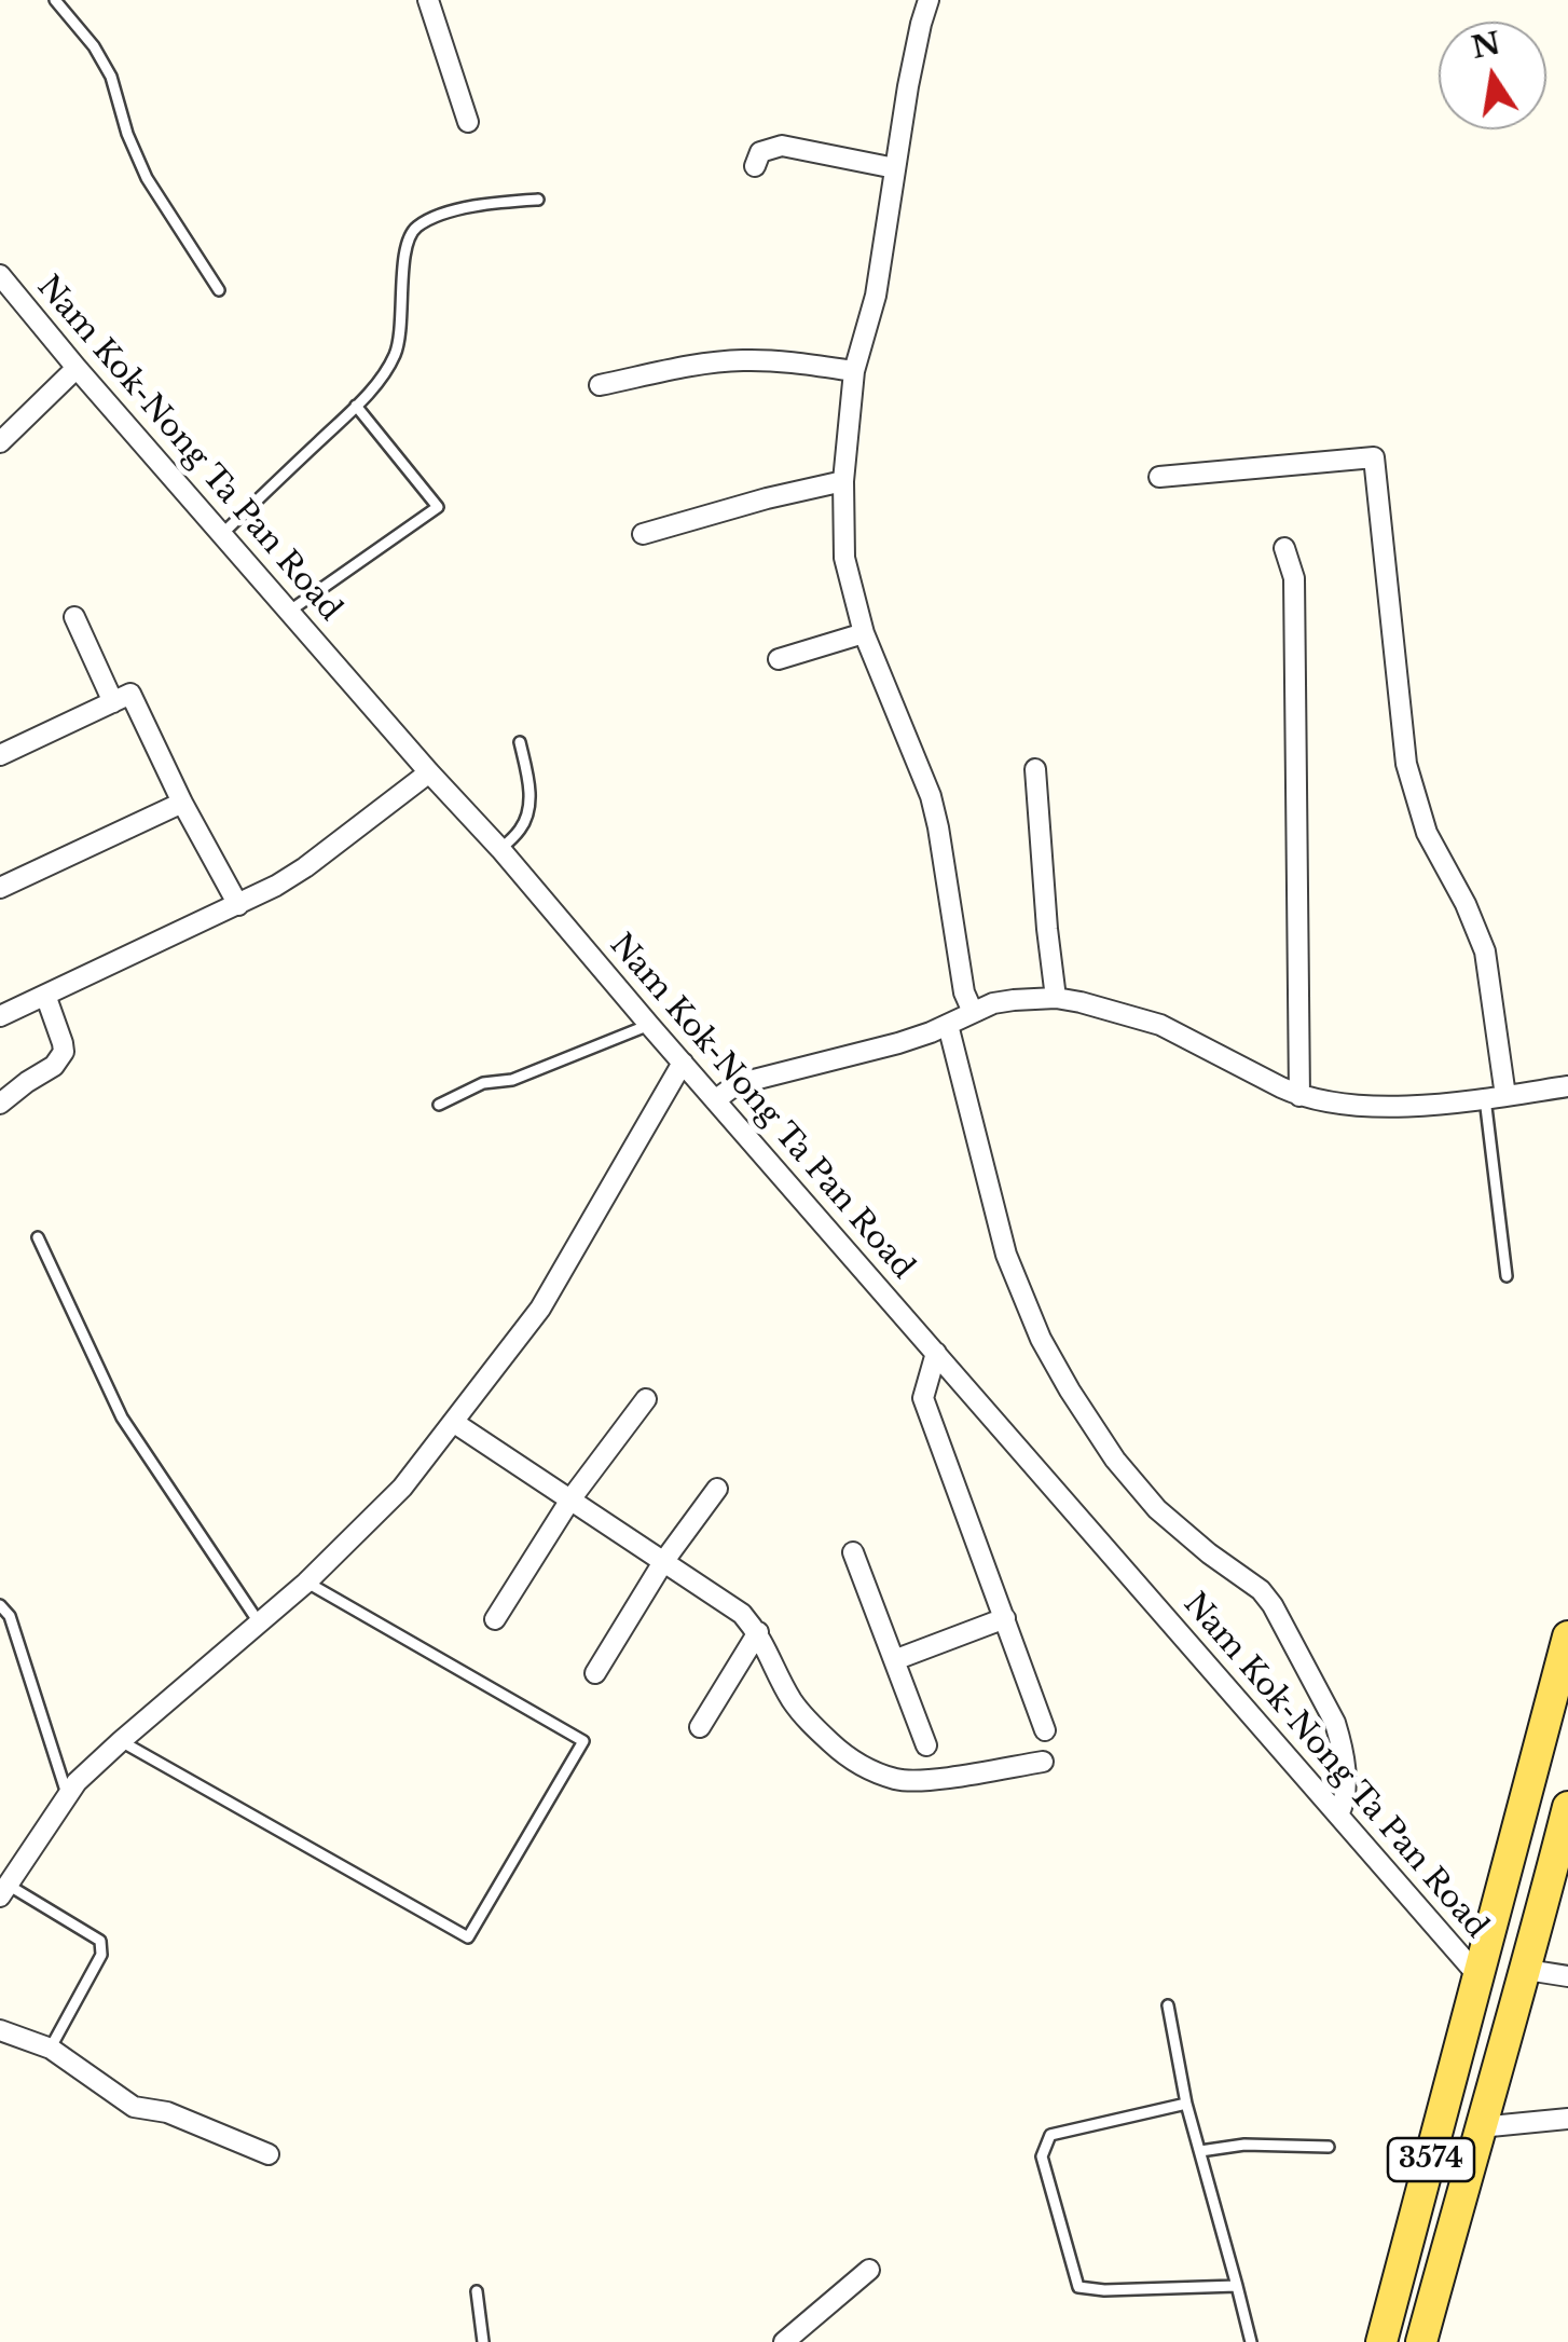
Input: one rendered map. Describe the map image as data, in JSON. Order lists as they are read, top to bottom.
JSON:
{
  "streets": {
    "main road": ["3574"],
    "street": ["Nam Kok-Nong Ta Pan Road"]
  },
  "crossings": [
    ["Nam Kok-Nong Ta Pan Road", "3574"]
  ],
  "north": "top"
}
